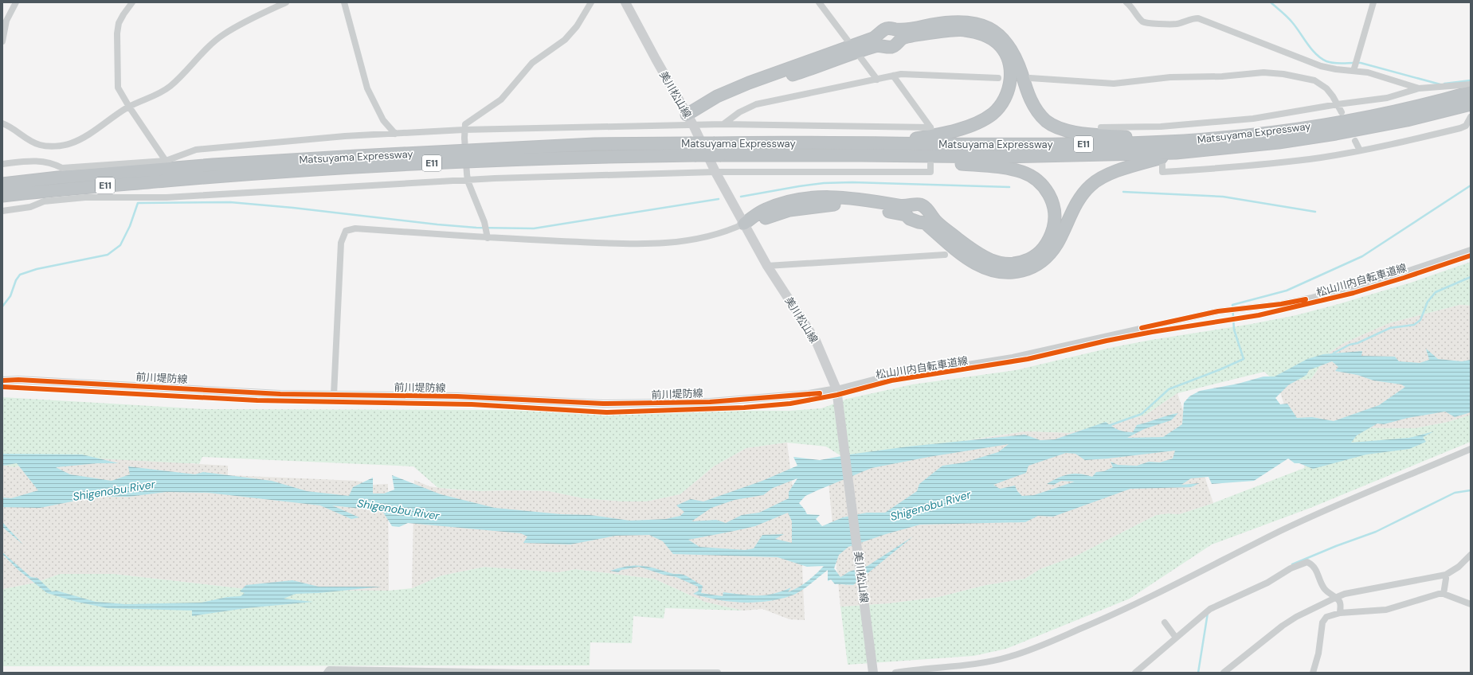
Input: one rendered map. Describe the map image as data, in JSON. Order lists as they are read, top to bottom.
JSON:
{
  "streets": {
    "highway": ["Matsuyama Expressway", "E11"],
    "main road": ["美川松山線"],
    "street": ["前川堤防線"],
    "cycle path": ["松山川内自転車道線"]
  },
  "crossings": [
    ["美川松山線", "前川堤防線"]
  ],
  "water": ["Shigenobu River"]
}
